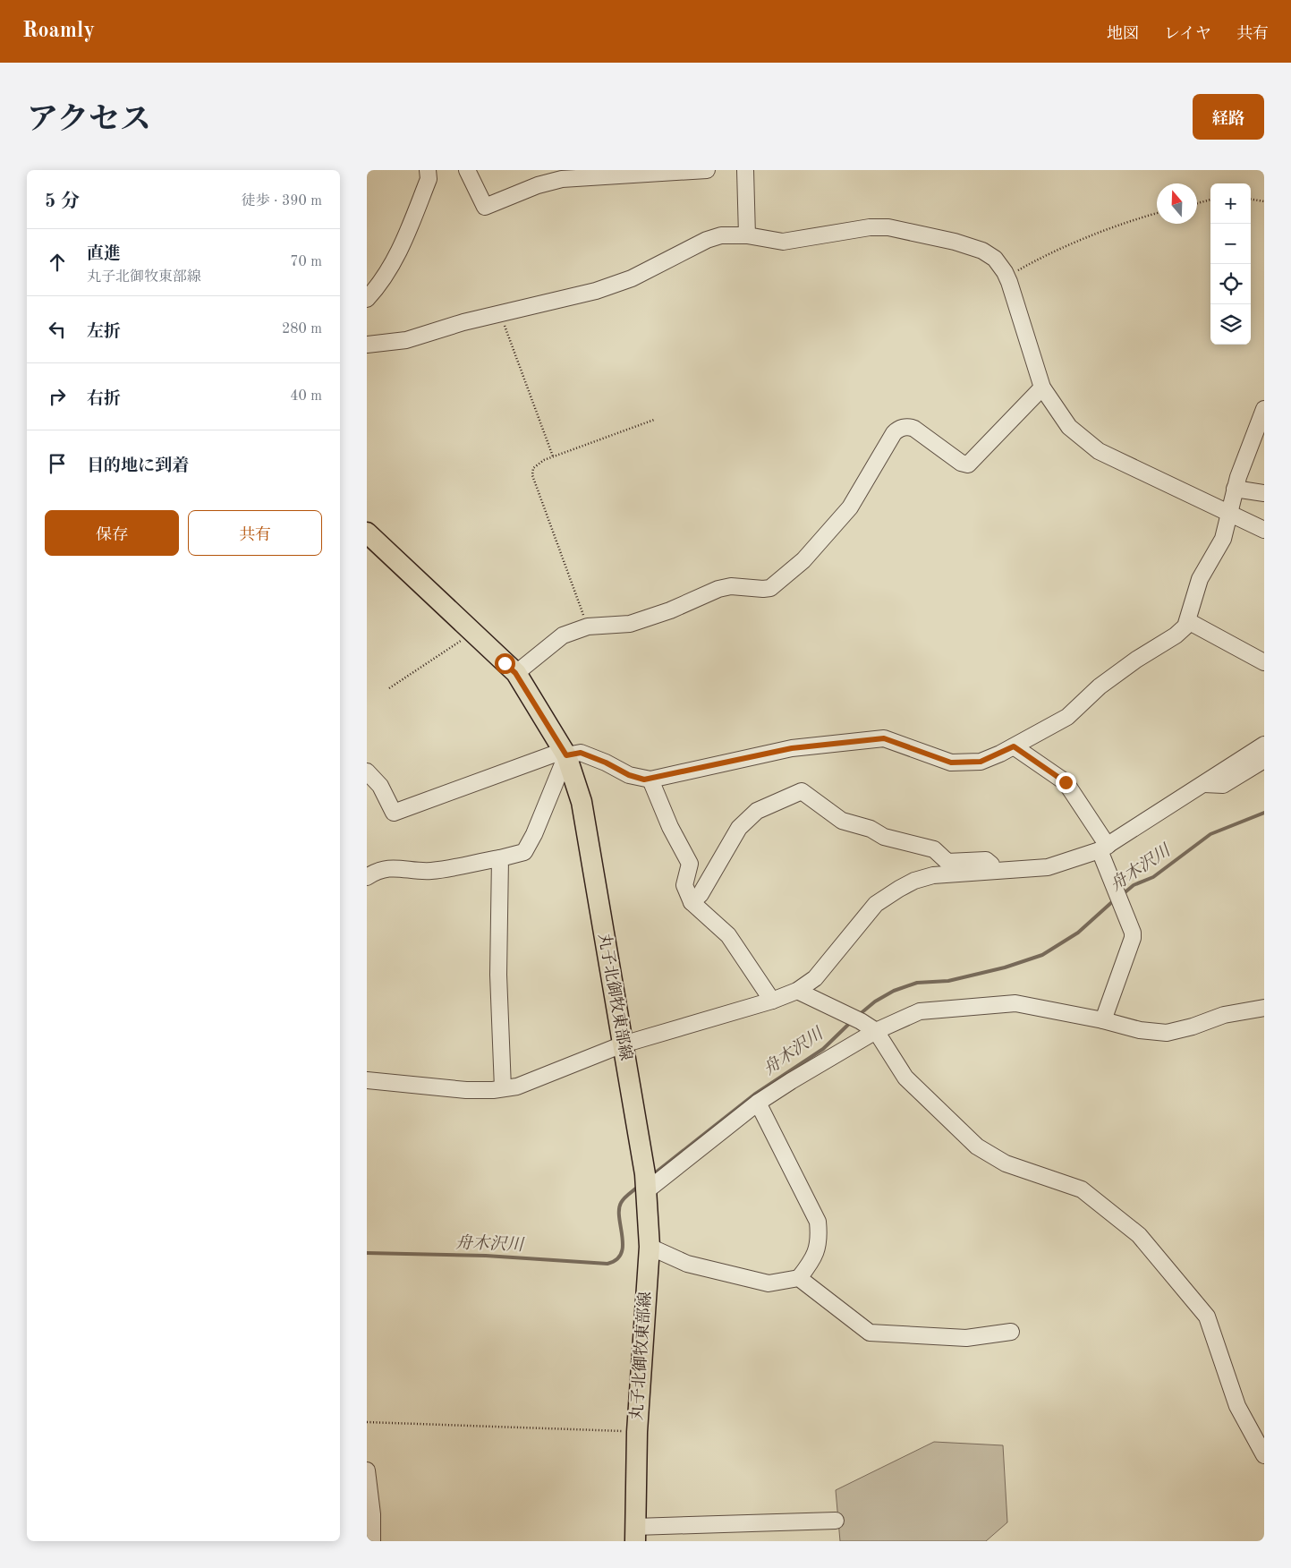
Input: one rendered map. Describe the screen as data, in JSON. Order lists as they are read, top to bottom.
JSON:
{
  "streets": {
    "main road": ["丸子北御牧東部線"]
  },
  "water": ["舟木沢川"],
  "north": "top",
  "page": {
    "header": "Roamly",
    "nav": ["地図", "レイヤ", "共有"],
    "title": "アクセス",
    "buttons": [
      "経路",
      ["保存", "共有"]
    ],
    "heading": ["5 分", "徒歩 · 390 m"],
    "map_buttons": ["+", "−"],
    "list": [
      ["直進", "丸子北御牧東部線", "70 m"],
      ["左折", "280 m"],
      ["右折", "40 m"],
      "目的地に到着"
    ]
  }
}
